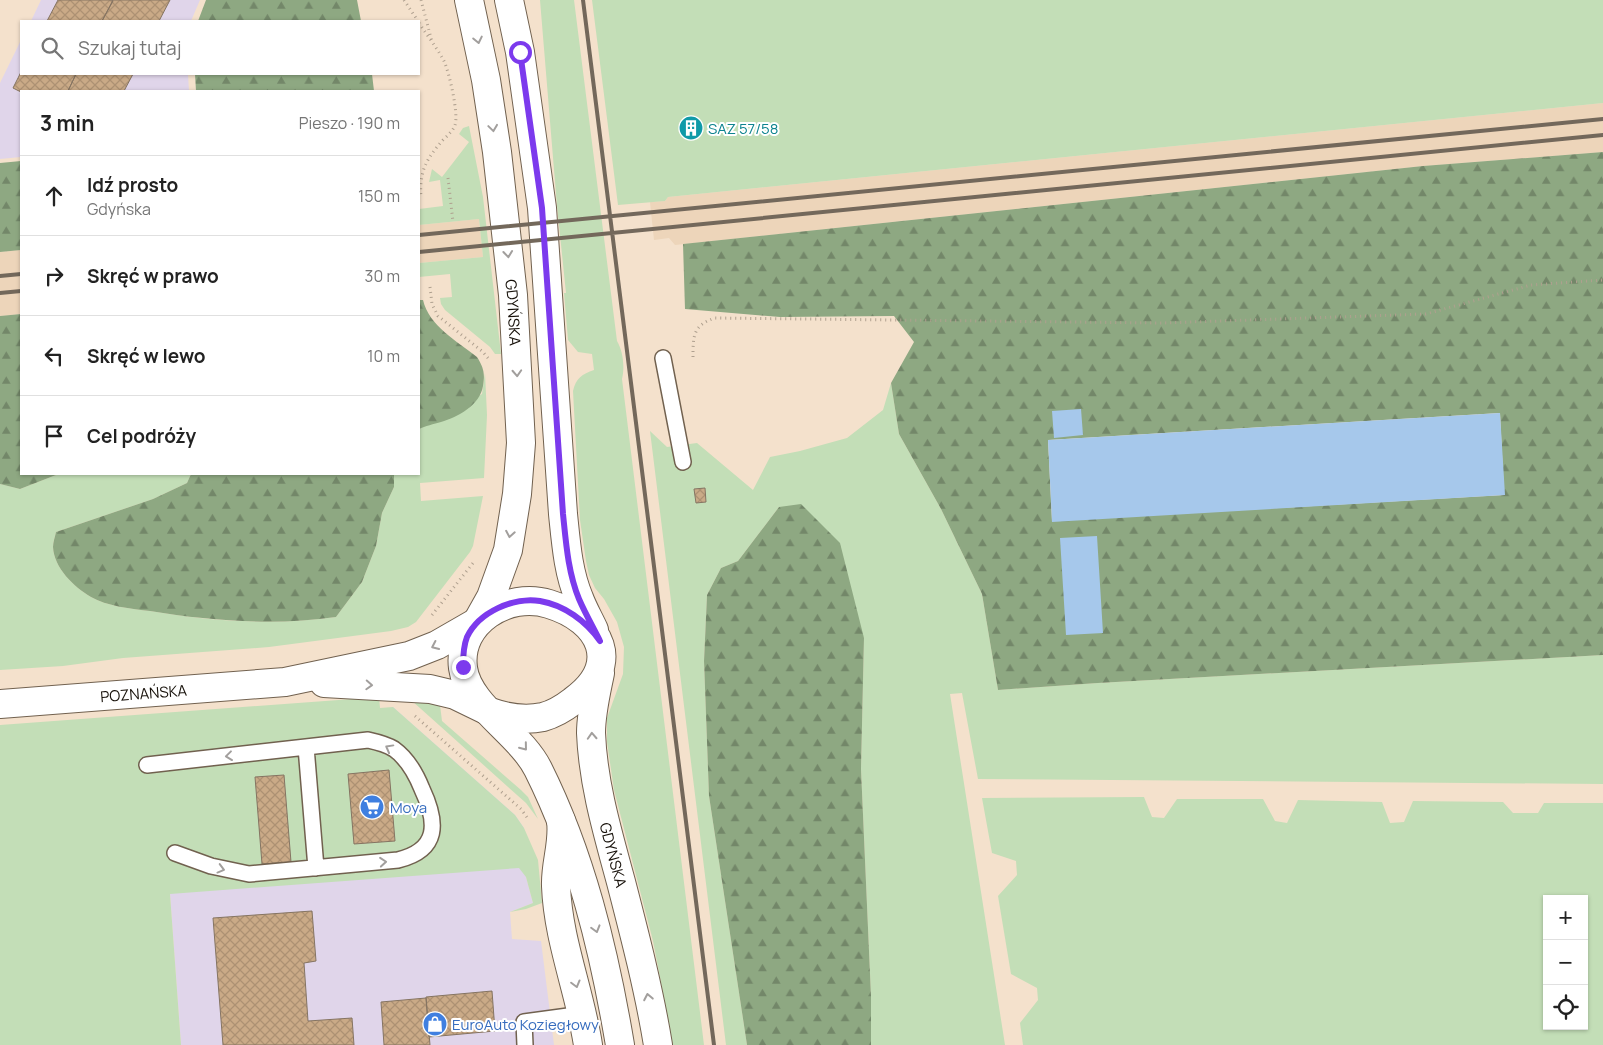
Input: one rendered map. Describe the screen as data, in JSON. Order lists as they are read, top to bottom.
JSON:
{
  "streets": {
    "main road": ["GDYŃSKA", "POZNAŃSKA"]
  },
  "crossings": [
    ["GDYŃSKA", "POZNAŃSKA"]
  ],
  "places": {
    "building": ["SAZ 57/58"],
    "supermarket": ["Moya"],
    "shop": ["EuroAuto Koziegłowy"]
  },
  "page": {
    "search": "Szukaj tutaj",
    "heading": ["3 min", "Pieszo · 190 m"],
    "list": [
      ["Idź prosto", "Gdyńska", "150 m"],
      ["Skręć w prawo", "30 m"],
      ["Skręć w lewo", "10 m"],
      "Cel podróży"
    ],
    "map_buttons": ["+", "−"]
  }
}
